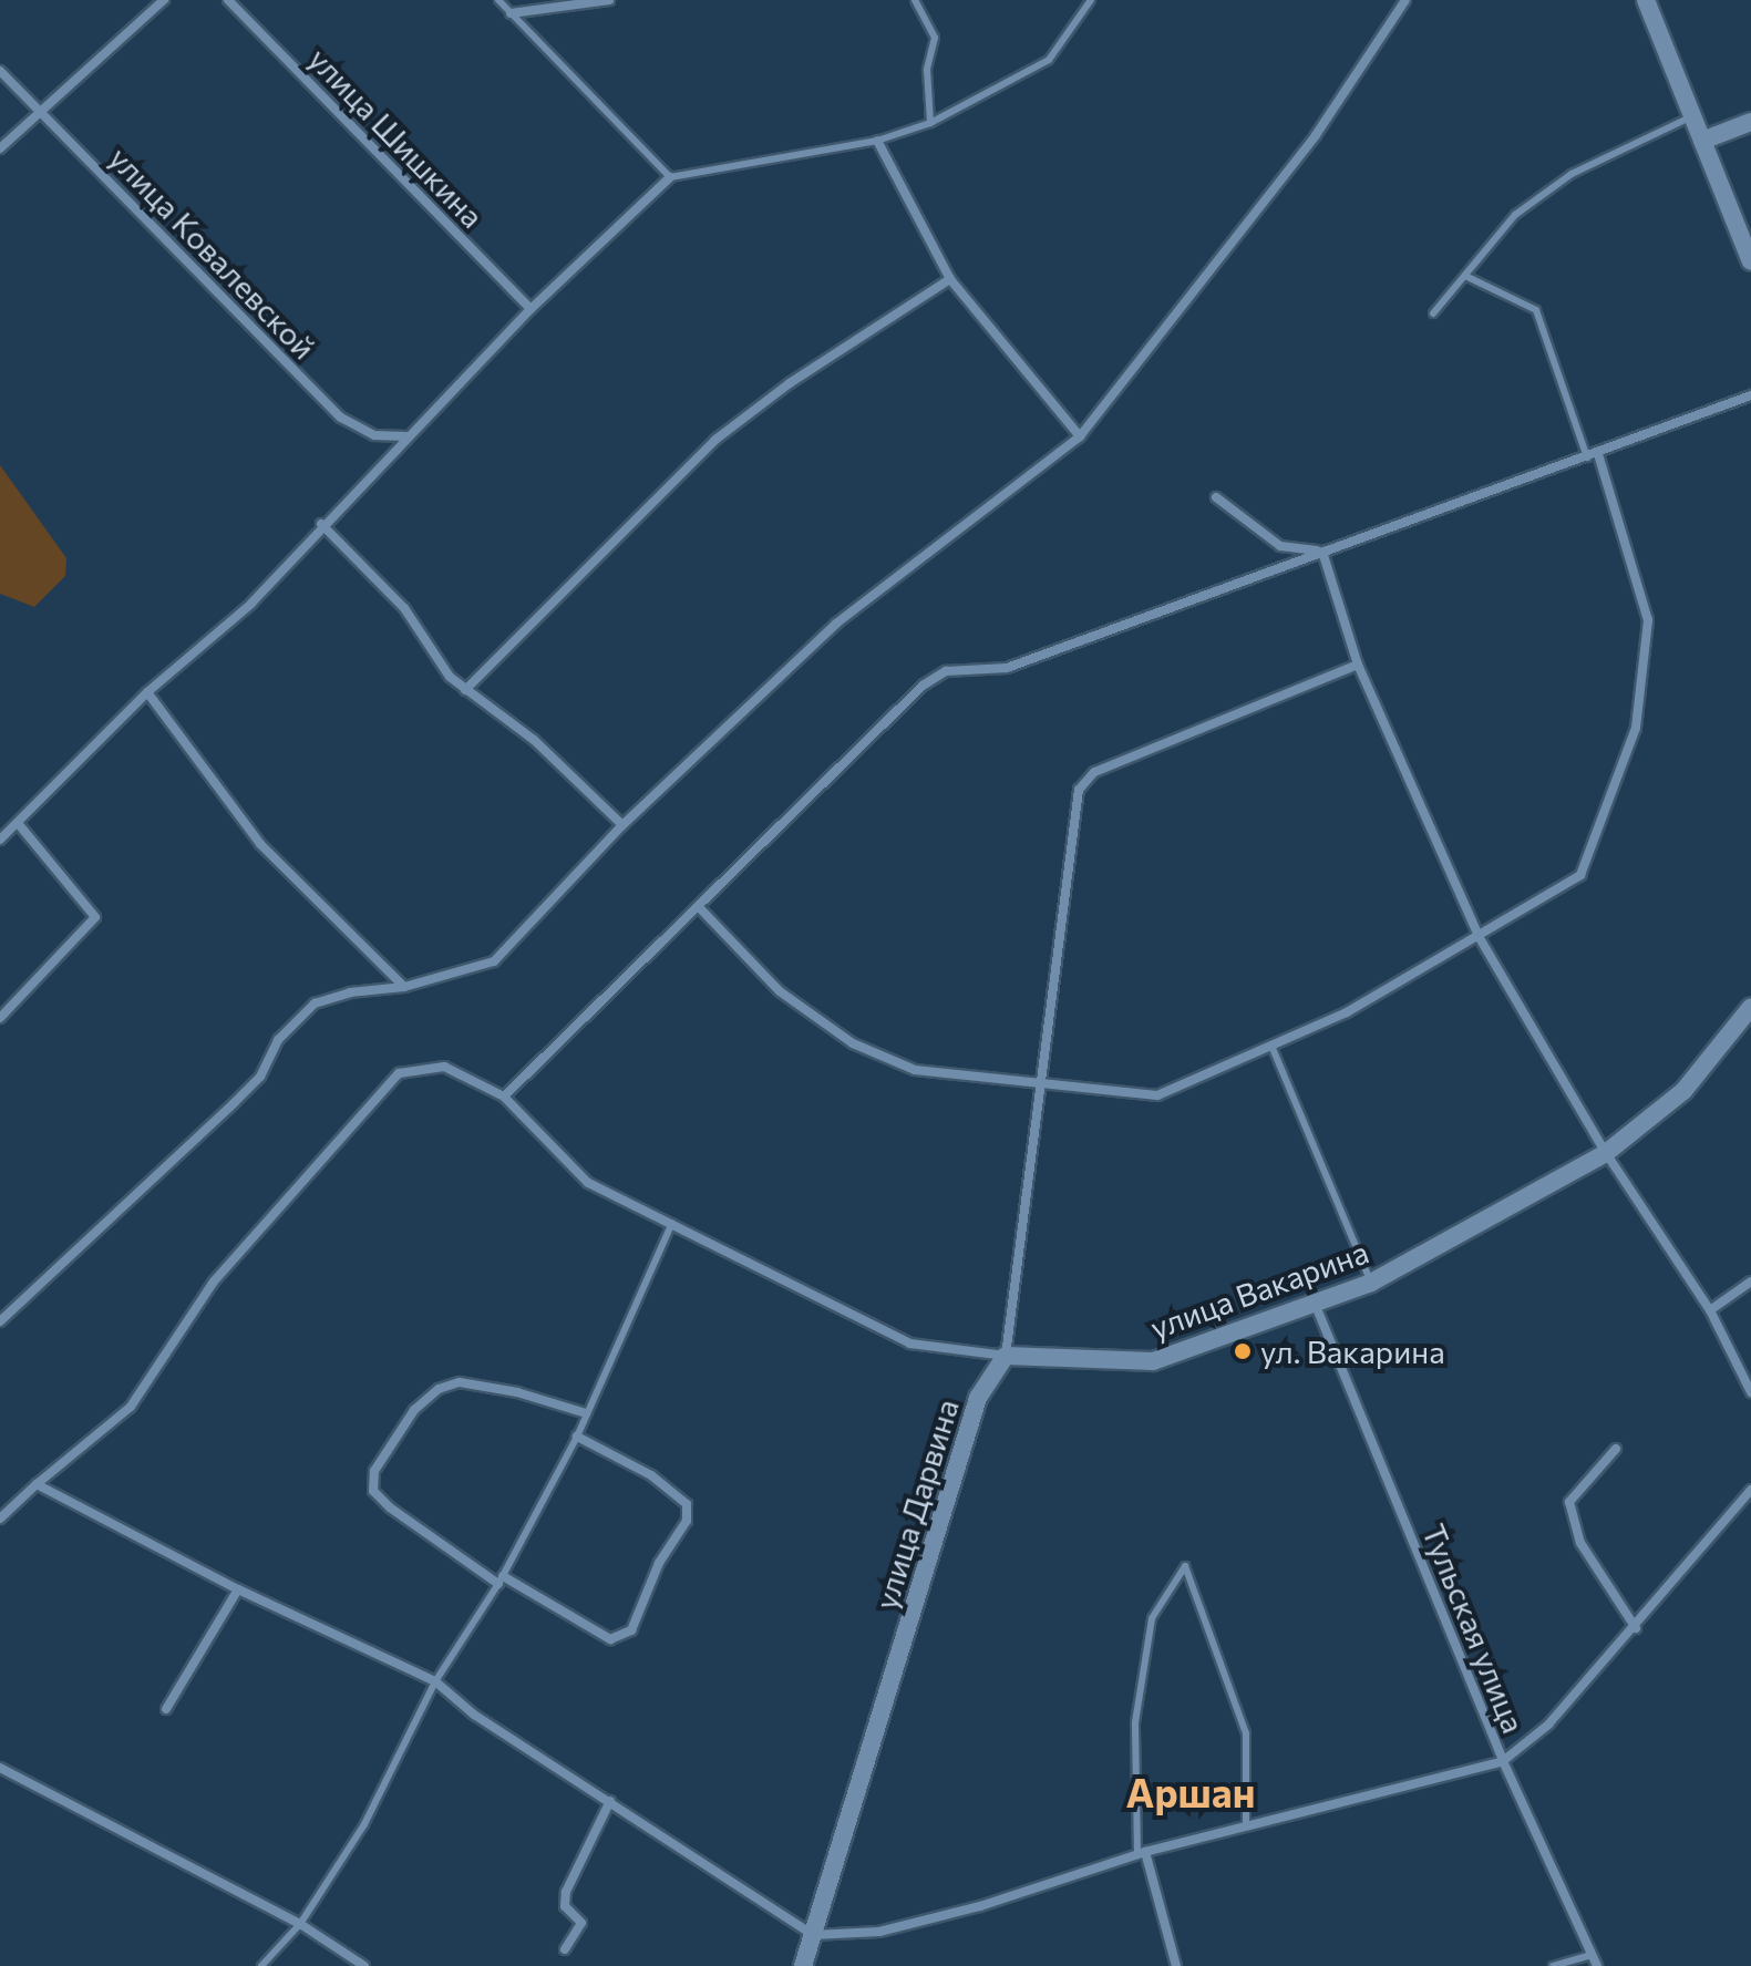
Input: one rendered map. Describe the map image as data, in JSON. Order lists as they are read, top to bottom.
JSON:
{
  "streets": {
    "street": [
      "улица Шишкина",
      "улица Ковалевской",
      "улица Вакарина",
      "улица Дарвина",
      "Тульская улица"
    ]
  },
  "crossings": [
    ["улица Вакарина", "улица Дарвина"],
    ["улица Вакарина", "Тульская улица"]
  ],
  "districts": ["Аршан"],
  "places": ["ул. Вакарина"]
}
